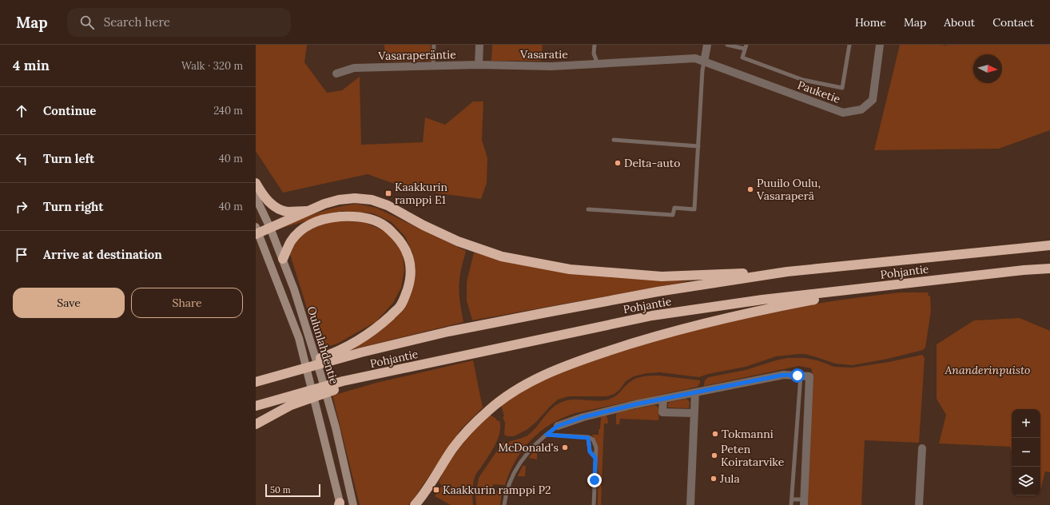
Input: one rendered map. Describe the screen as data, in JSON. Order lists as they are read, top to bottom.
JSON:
{
  "streets": {
    "highway": ["Pohjantie"],
    "main road": ["Oulunlahdentie"],
    "street": ["Vasaratie", "Vasaraperäntie", "Pauketie"]
  },
  "crossings": [
    ["Vasaratie", "Vasaraperäntie"],
    ["Vasaratie", "Pauketie"]
  ],
  "parks": ["Ananderinpuisto"],
  "places": {
    "other": [
      "Delta-auto",
      "Puuilo Oulu, Vasaraperä",
      "Tokmanni",
      "McDonald's",
      "Peten Koiratarvike",
      "Jula"
    ],
    "transit": ["Kaakkurin ramppi E1", "Kaakkurin ramppi P2"]
  },
  "scale_bar": "50 m",
  "north": "right",
  "page": {
    "header": "Map",
    "search": "Search here",
    "nav": [
      "Home",
      "Map",
      "About",
      "Contact"
    ],
    "heading": ["4 min", "Walk · 320 m"],
    "list": [
      ["Continue", "240 m"],
      ["Turn left", "40 m"],
      ["Turn right", "40 m"],
      "Arrive at destination"
    ],
    "buttons": ["Save", "Share"],
    "map_buttons": ["+", "−"],
    "scale": "50 m"
  }
}
